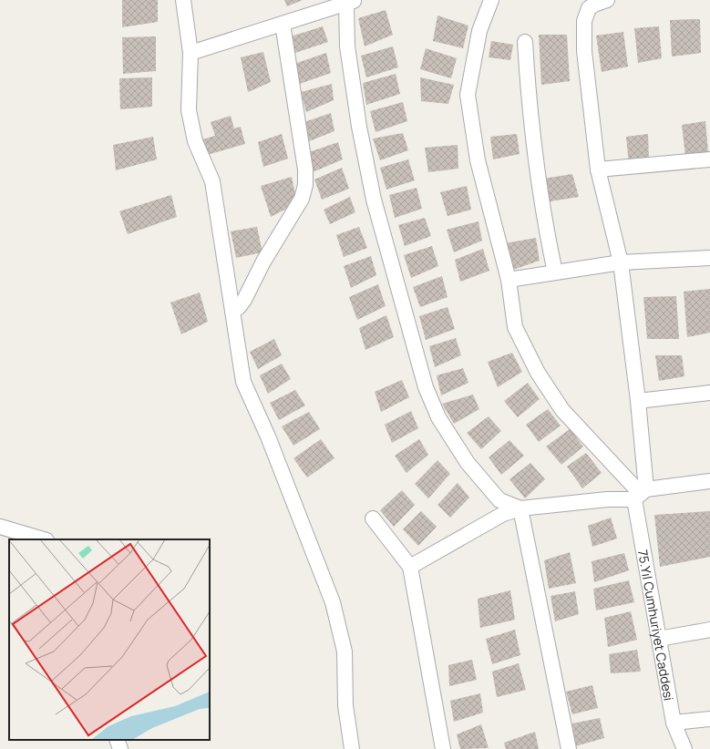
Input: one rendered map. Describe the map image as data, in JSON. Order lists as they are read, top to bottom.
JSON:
{
  "streets": {
    "street": ["75.Yıl Cumhuriyet Caddesi"]
  }
}
